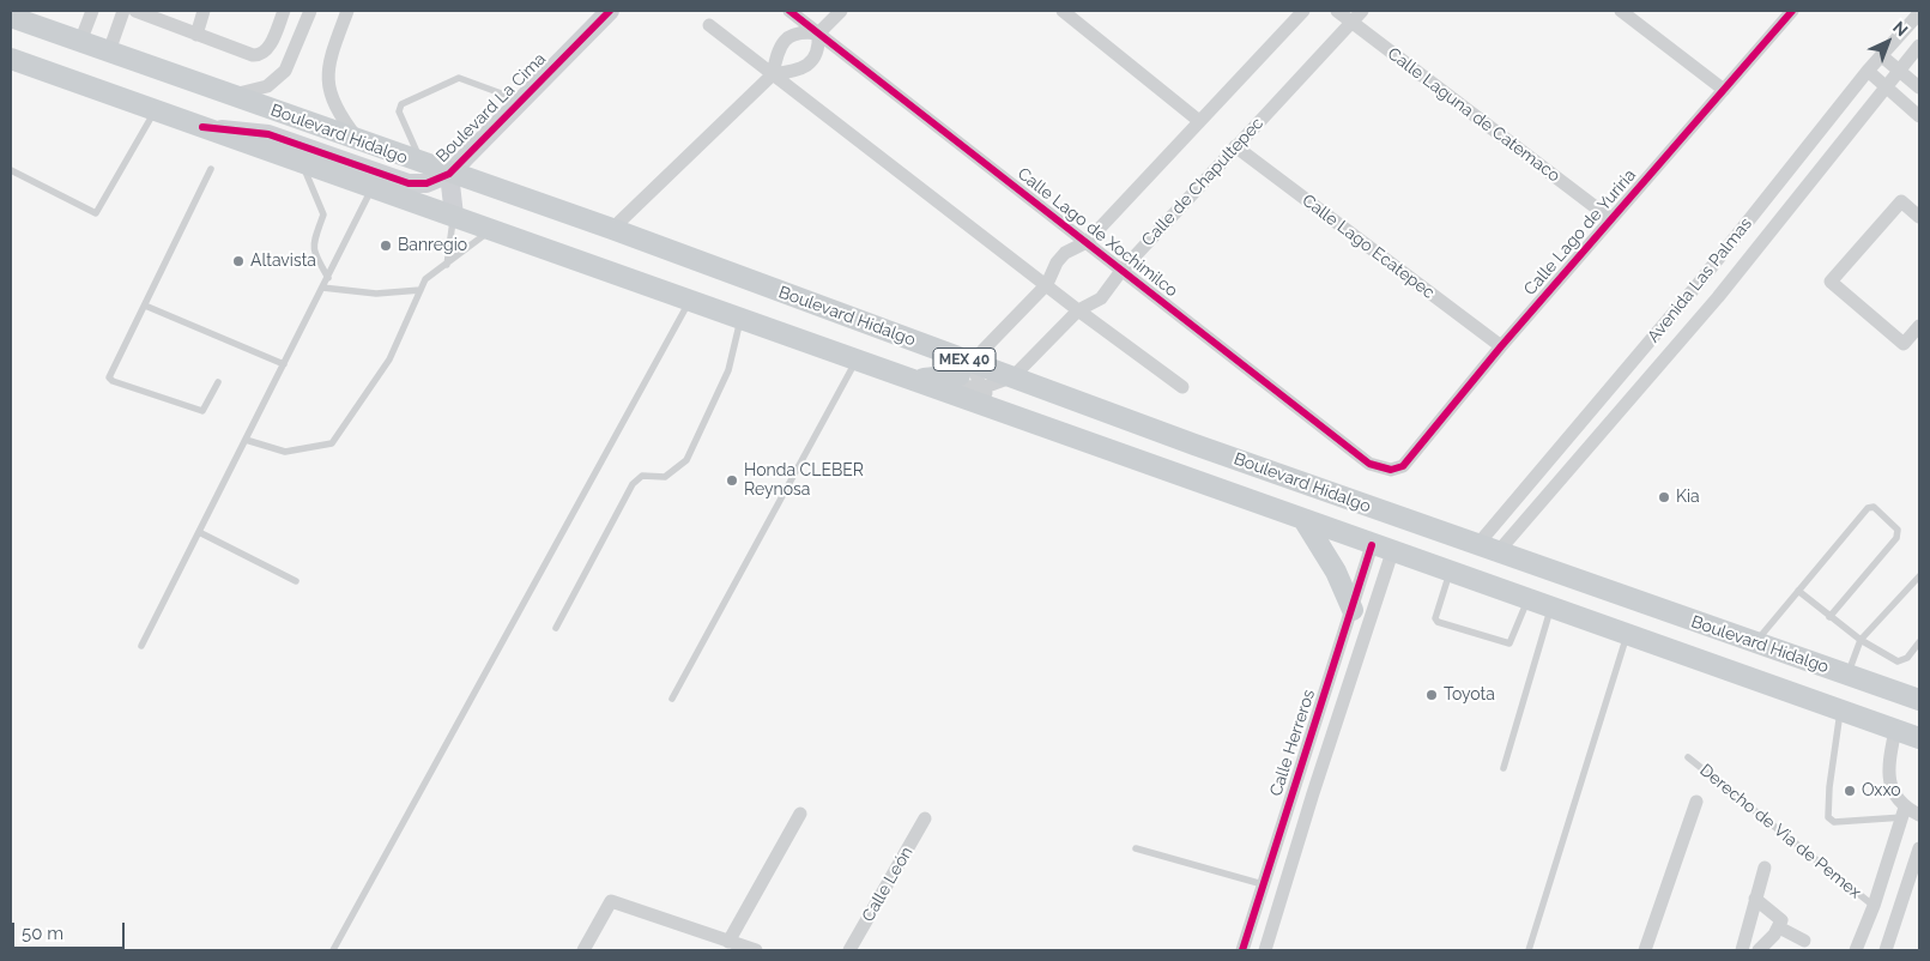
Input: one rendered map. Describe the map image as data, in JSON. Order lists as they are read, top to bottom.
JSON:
{
  "streets": {
    "main road": ["Boulevard Hidalgo", "MEX 40"],
    "street": [
      "Boulevard La Cima",
      "Calle Laguna de Catemaco",
      "Calle de Chapultepec",
      "Calle Lago de Xochimilco",
      "Calle Lago de Yuriria",
      "Calle Lago Ecatepec",
      "Avenida Las Palmas",
      "Calle Herreros",
      "Calle León"
    ],
    "lane": ["Derecho de Via de Pemex"]
  },
  "crossings": [
    ["Boulevard La Cima", "Boulevard Hidalgo"],
    ["Calle Laguna de Catemaco", "Calle de Chapultepec"],
    ["Calle Laguna de Catemaco", "Calle Lago de Yuriria"],
    ["Boulevard Hidalgo", "Calle de Chapultepec"],
    ["Boulevard Hidalgo", "Avenida Las Palmas"],
    ["Boulevard Hidalgo", "Calle Herreros"],
    ["Calle de Chapultepec", "Calle Lago de Xochimilco"],
    ["Calle de Chapultepec", "Calle Lago Ecatepec"],
    ["Calle Lago de Xochimilco", "Calle Lago de Yuriria"],
    ["Calle Lago de Yuriria", "Calle Lago Ecatepec"]
  ],
  "places": [
    "Banregio",
    "Altavista",
    "Honda CLEBER Reynosa",
    "Kia",
    "Toyota",
    "Oxxo"
  ],
  "scale_bar": "50 m",
  "north": "top right"
}
